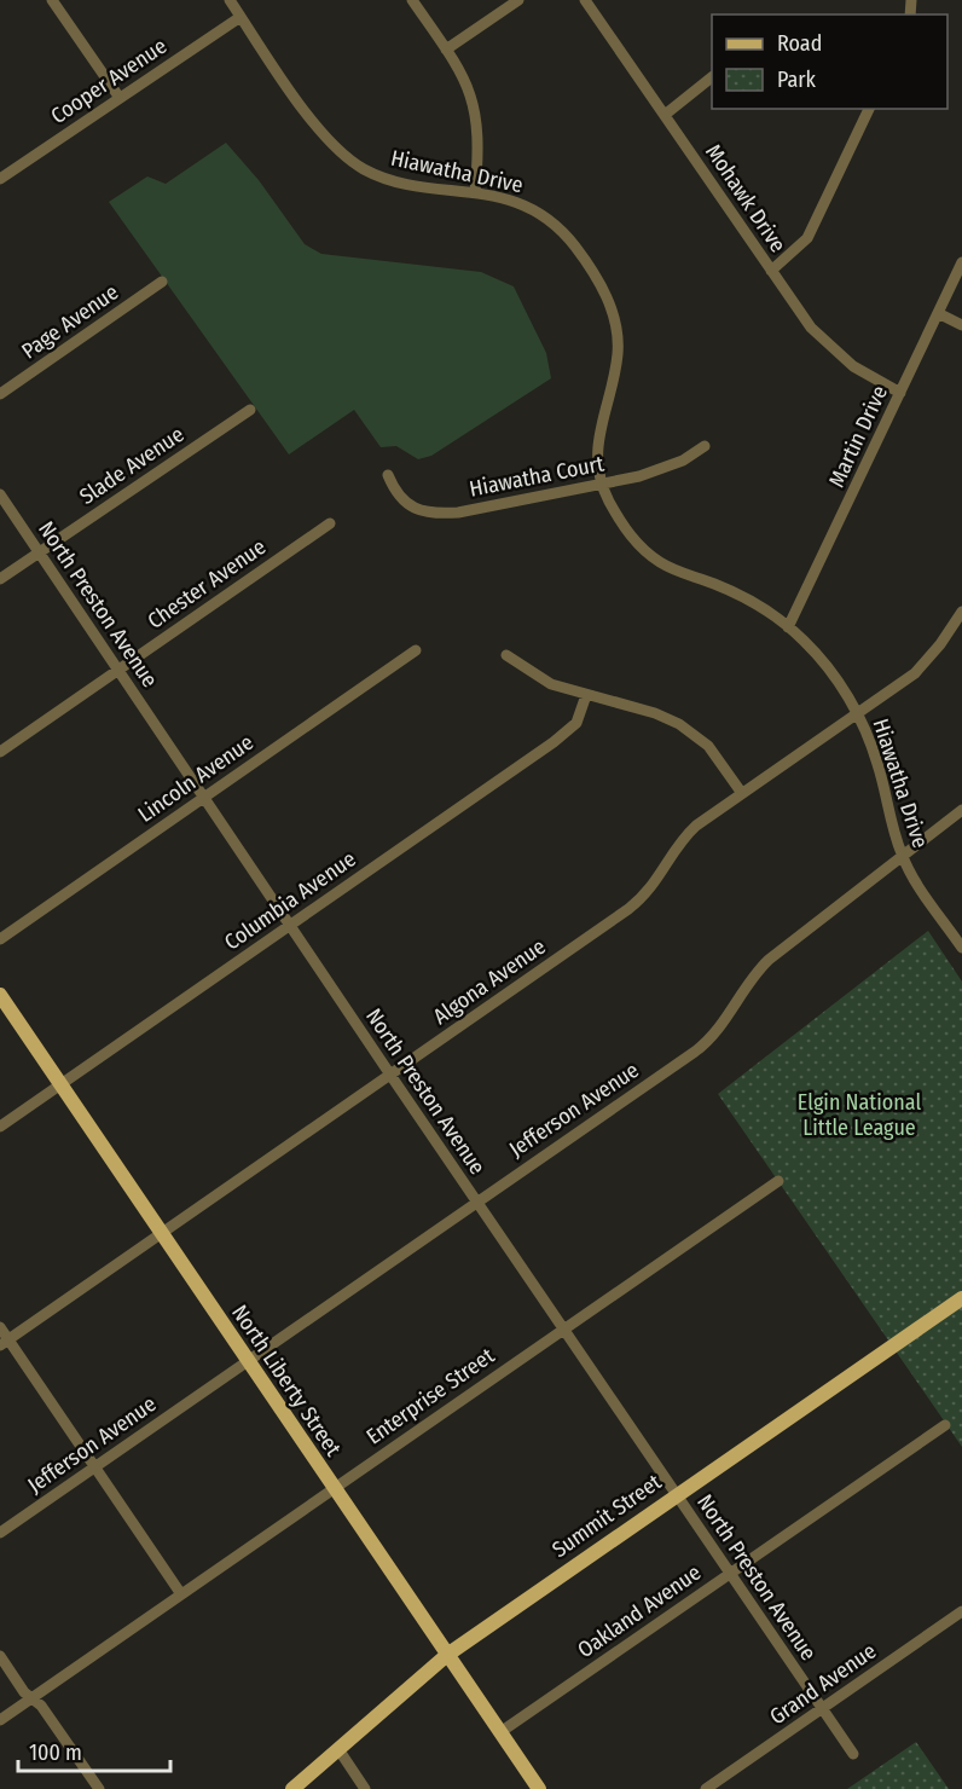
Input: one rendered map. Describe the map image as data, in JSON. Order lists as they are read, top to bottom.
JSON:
{
  "streets": {
    "main road": ["North Liberty Street", "Summit Street"],
    "street": [
      "Cooper Avenue",
      "Hiawatha Drive",
      "Mohawk Drive",
      "Page Avenue",
      "Martin Drive",
      "Slade Avenue",
      "Hiawatha Court",
      "Chester Avenue",
      "North Preston Avenue",
      "Lincoln Avenue",
      "Columbia Avenue",
      "Algona Avenue",
      "Jefferson Avenue",
      "Enterprise Street",
      "Oakland Avenue",
      "Grand Avenue"
    ]
  },
  "crossings": [
    ["Cooper Avenue", "Hiawatha Drive"],
    ["Hiawatha Drive", "Martin Drive"],
    ["Hiawatha Drive", "Hiawatha Court"],
    ["Hiawatha Drive", "Algona Avenue"],
    ["Hiawatha Drive", "Jefferson Avenue"],
    ["Mohawk Drive", "Martin Drive"],
    ["Slade Avenue", "North Preston Avenue"],
    ["Chester Avenue", "North Preston Avenue"],
    ["North Preston Avenue", "Lincoln Avenue"],
    ["North Preston Avenue", "Columbia Avenue"],
    ["North Preston Avenue", "Algona Avenue"],
    ["North Preston Avenue", "Jefferson Avenue"],
    ["North Preston Avenue", "Enterprise Street"],
    ["North Preston Avenue", "Summit Street"],
    ["North Preston Avenue", "Oakland Avenue"],
    ["North Preston Avenue", "Grand Avenue"],
    ["Columbia Avenue", "North Liberty Street"],
    ["Algona Avenue", "North Liberty Street"],
    ["Jefferson Avenue", "North Liberty Street"],
    ["North Liberty Street", "Enterprise Street"],
    ["North Liberty Street", "Summit Street"],
    ["North Liberty Street", "Oakland Avenue"]
  ],
  "parks": ["Elgin National Little League"],
  "legend": ["Road", "Park"],
  "scale_bar": "100 m"
}
